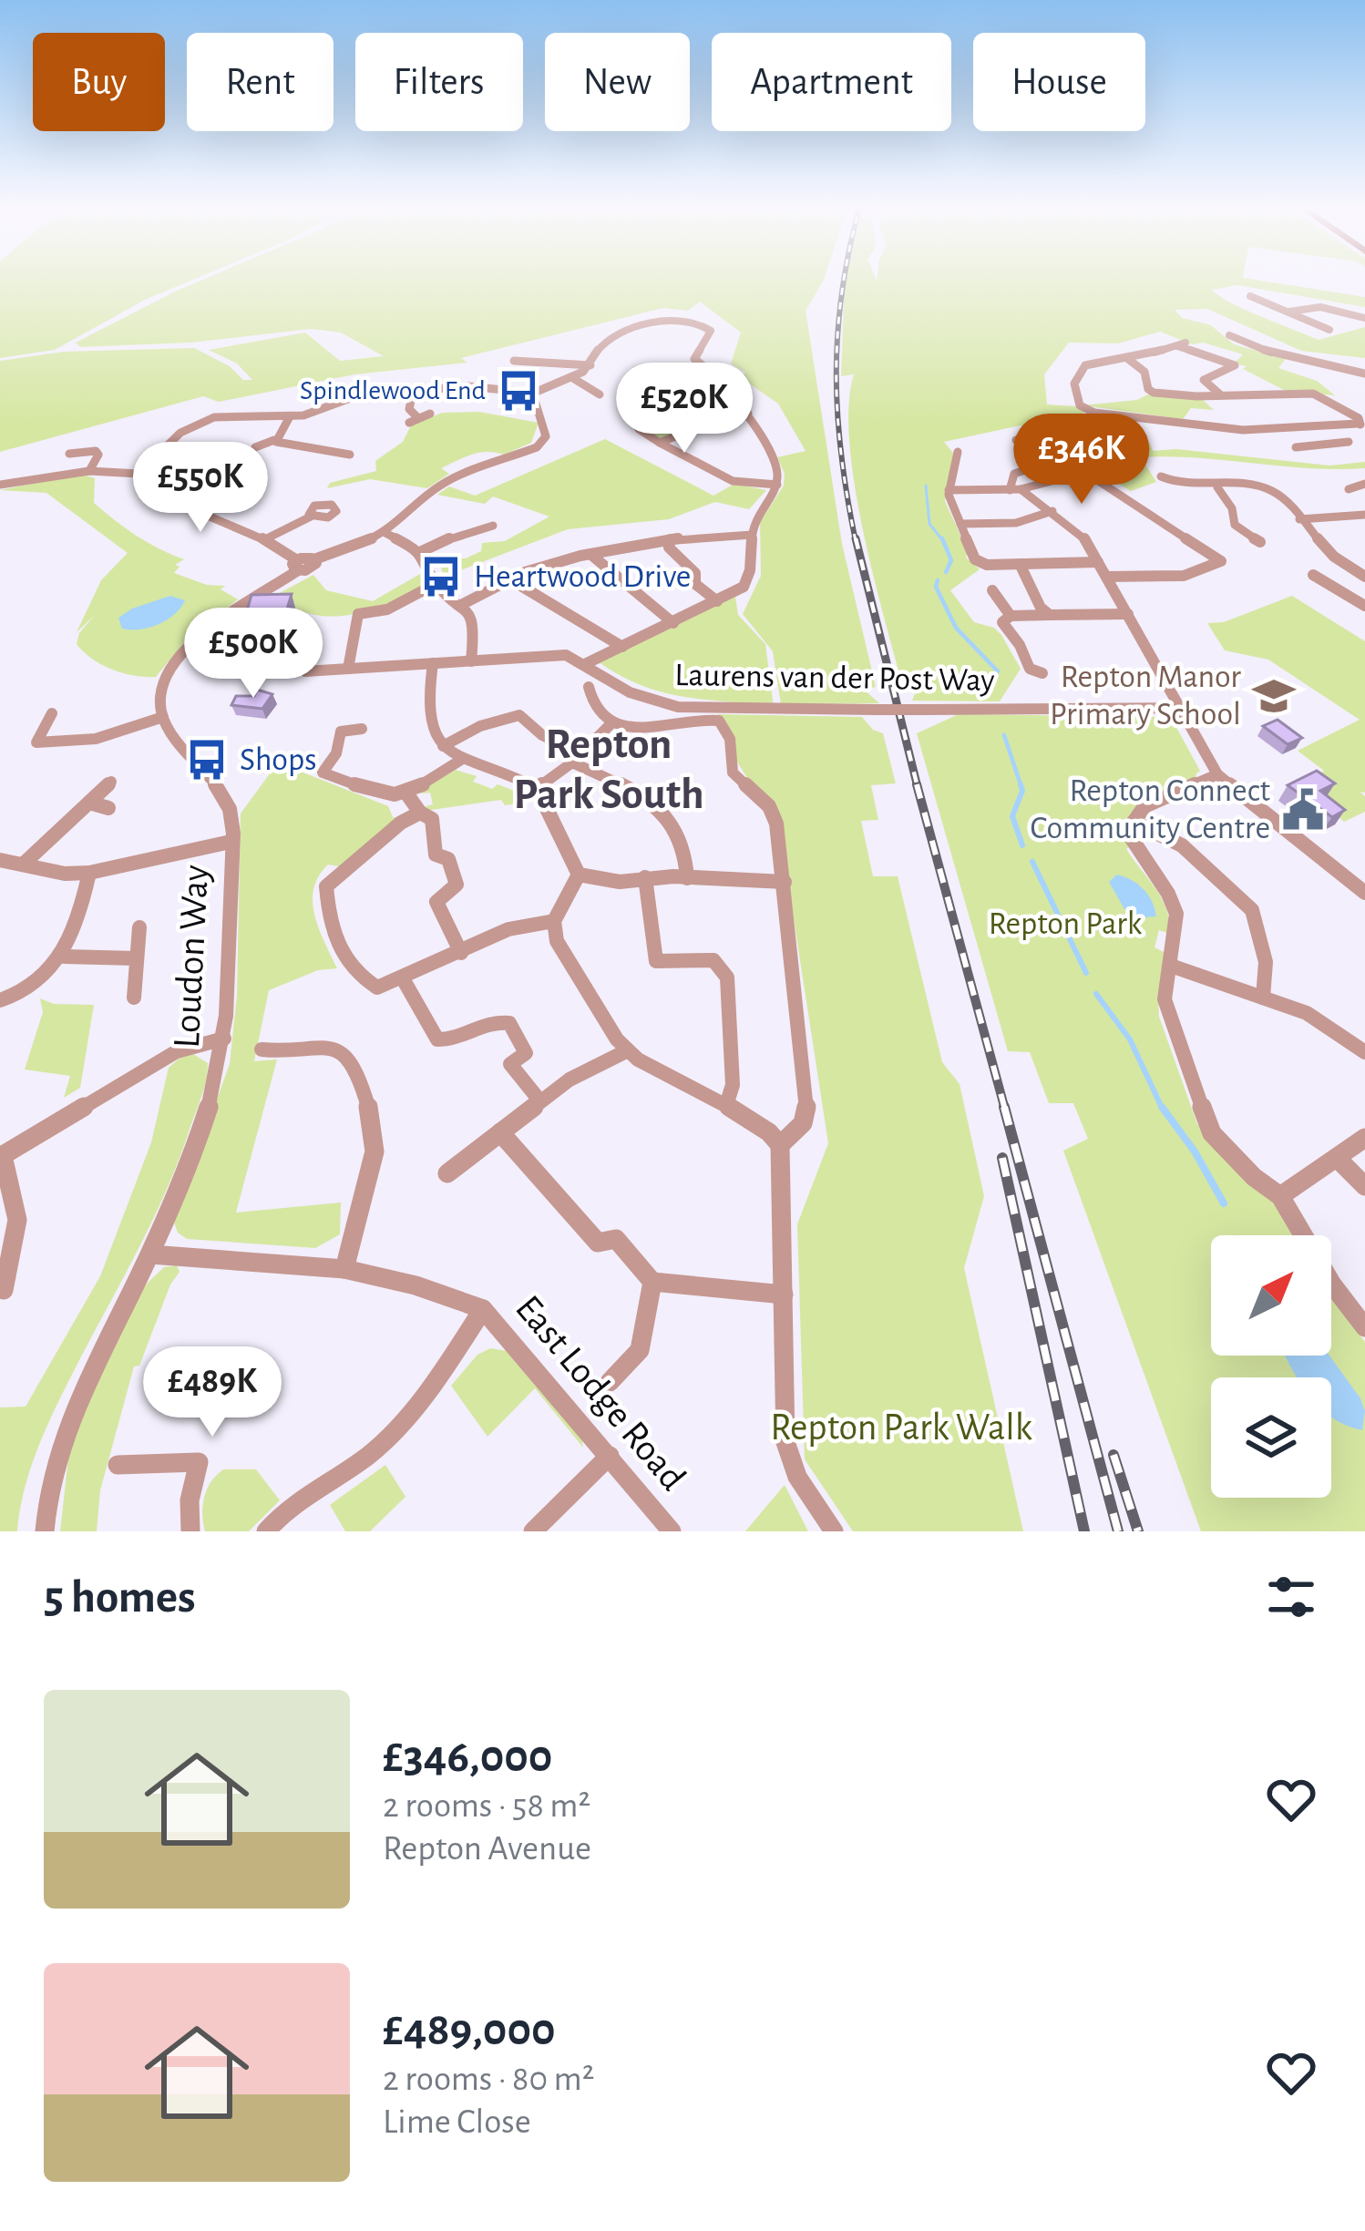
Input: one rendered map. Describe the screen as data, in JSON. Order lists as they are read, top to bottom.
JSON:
{
  "streets": {
    "street": ["Laurens van der Post Way", "Loudon Way", "East Lodge Road"]
  },
  "crossings": [
    ["Loudon Way", "East Lodge Road"]
  ],
  "districts": ["Repton Park South"],
  "parks": ["Repton Park", "Repton Park Walk"],
  "places": {
    "bus stop": ["Spindlewood End", "Heartwood Drive", "Shops"],
    "school or university": ["Repton Manor Primary School"],
    "public building": ["Repton Connect Community Centre"]
  },
  "north": "top right",
  "page": {
    "chip": [
      "Buy",
      "Rent",
      "Filters",
      "New",
      "Apartment",
      "House"
    ],
    "price": [
      "£520K",
      "£346K",
      "£550K",
      "£500K",
      "£489K"
    ],
    "heading": "5 homes",
    "list": [
      {
        "name": "£346,000",
        "note": "2 rooms · 58 m² · Repton Avenue"
      },
      {
        "name": "£489,000",
        "note": "2 rooms · 80 m² · Lime Close"
      }
    ]
  }
}
